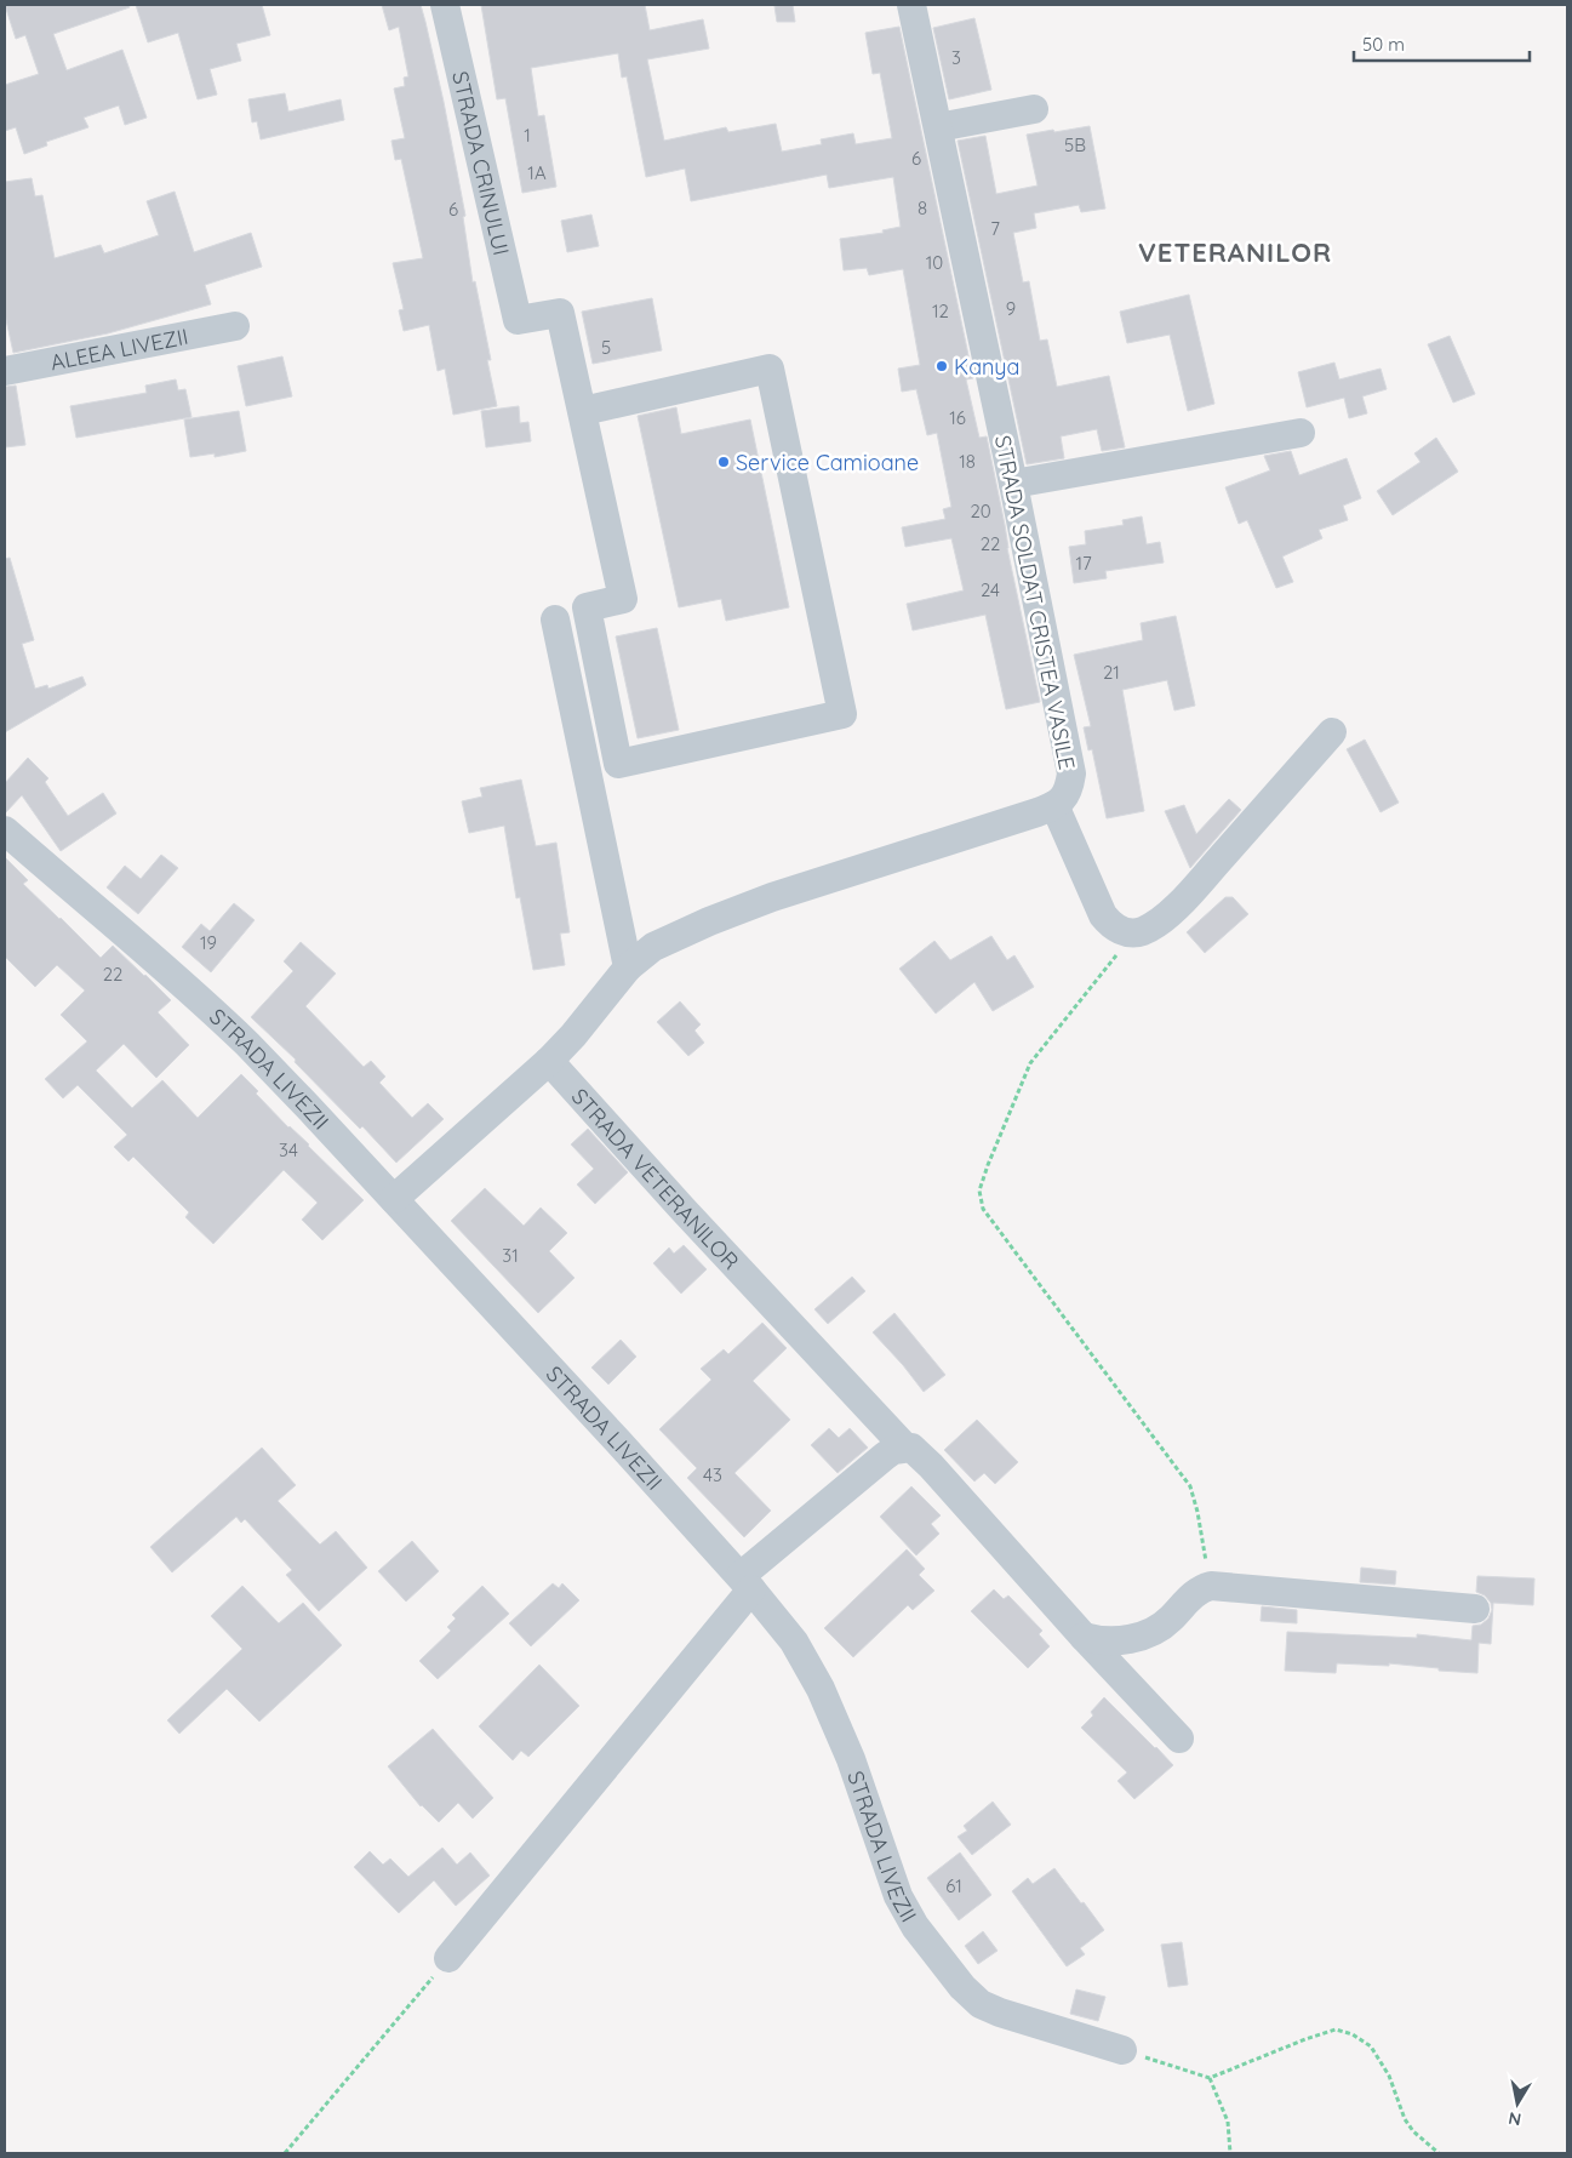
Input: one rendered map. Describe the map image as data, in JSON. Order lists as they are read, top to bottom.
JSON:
{
  "streets": {
    "street": [
      "STRADA CRINULUI",
      "ALEEA LIVEZII",
      "STRADA SOLDAT CRISTEA VASILE",
      "STRADA LIVEZII",
      "STRADA VETERANILOR"
    ]
  },
  "districts": ["VETERANILOR"],
  "places": ["Kanya", "Service Camioane"],
  "house_numbers": [
    "3",
    "1",
    "5B",
    "6",
    "1A",
    "8",
    "6",
    "7",
    "10",
    "9",
    "12",
    "5",
    "16",
    "18",
    "20",
    "22",
    "17",
    "24",
    "21",
    "19",
    "22",
    "34",
    "31",
    "43",
    "61"
  ],
  "scale_bar": "50 m",
  "north": "bottom"
}
